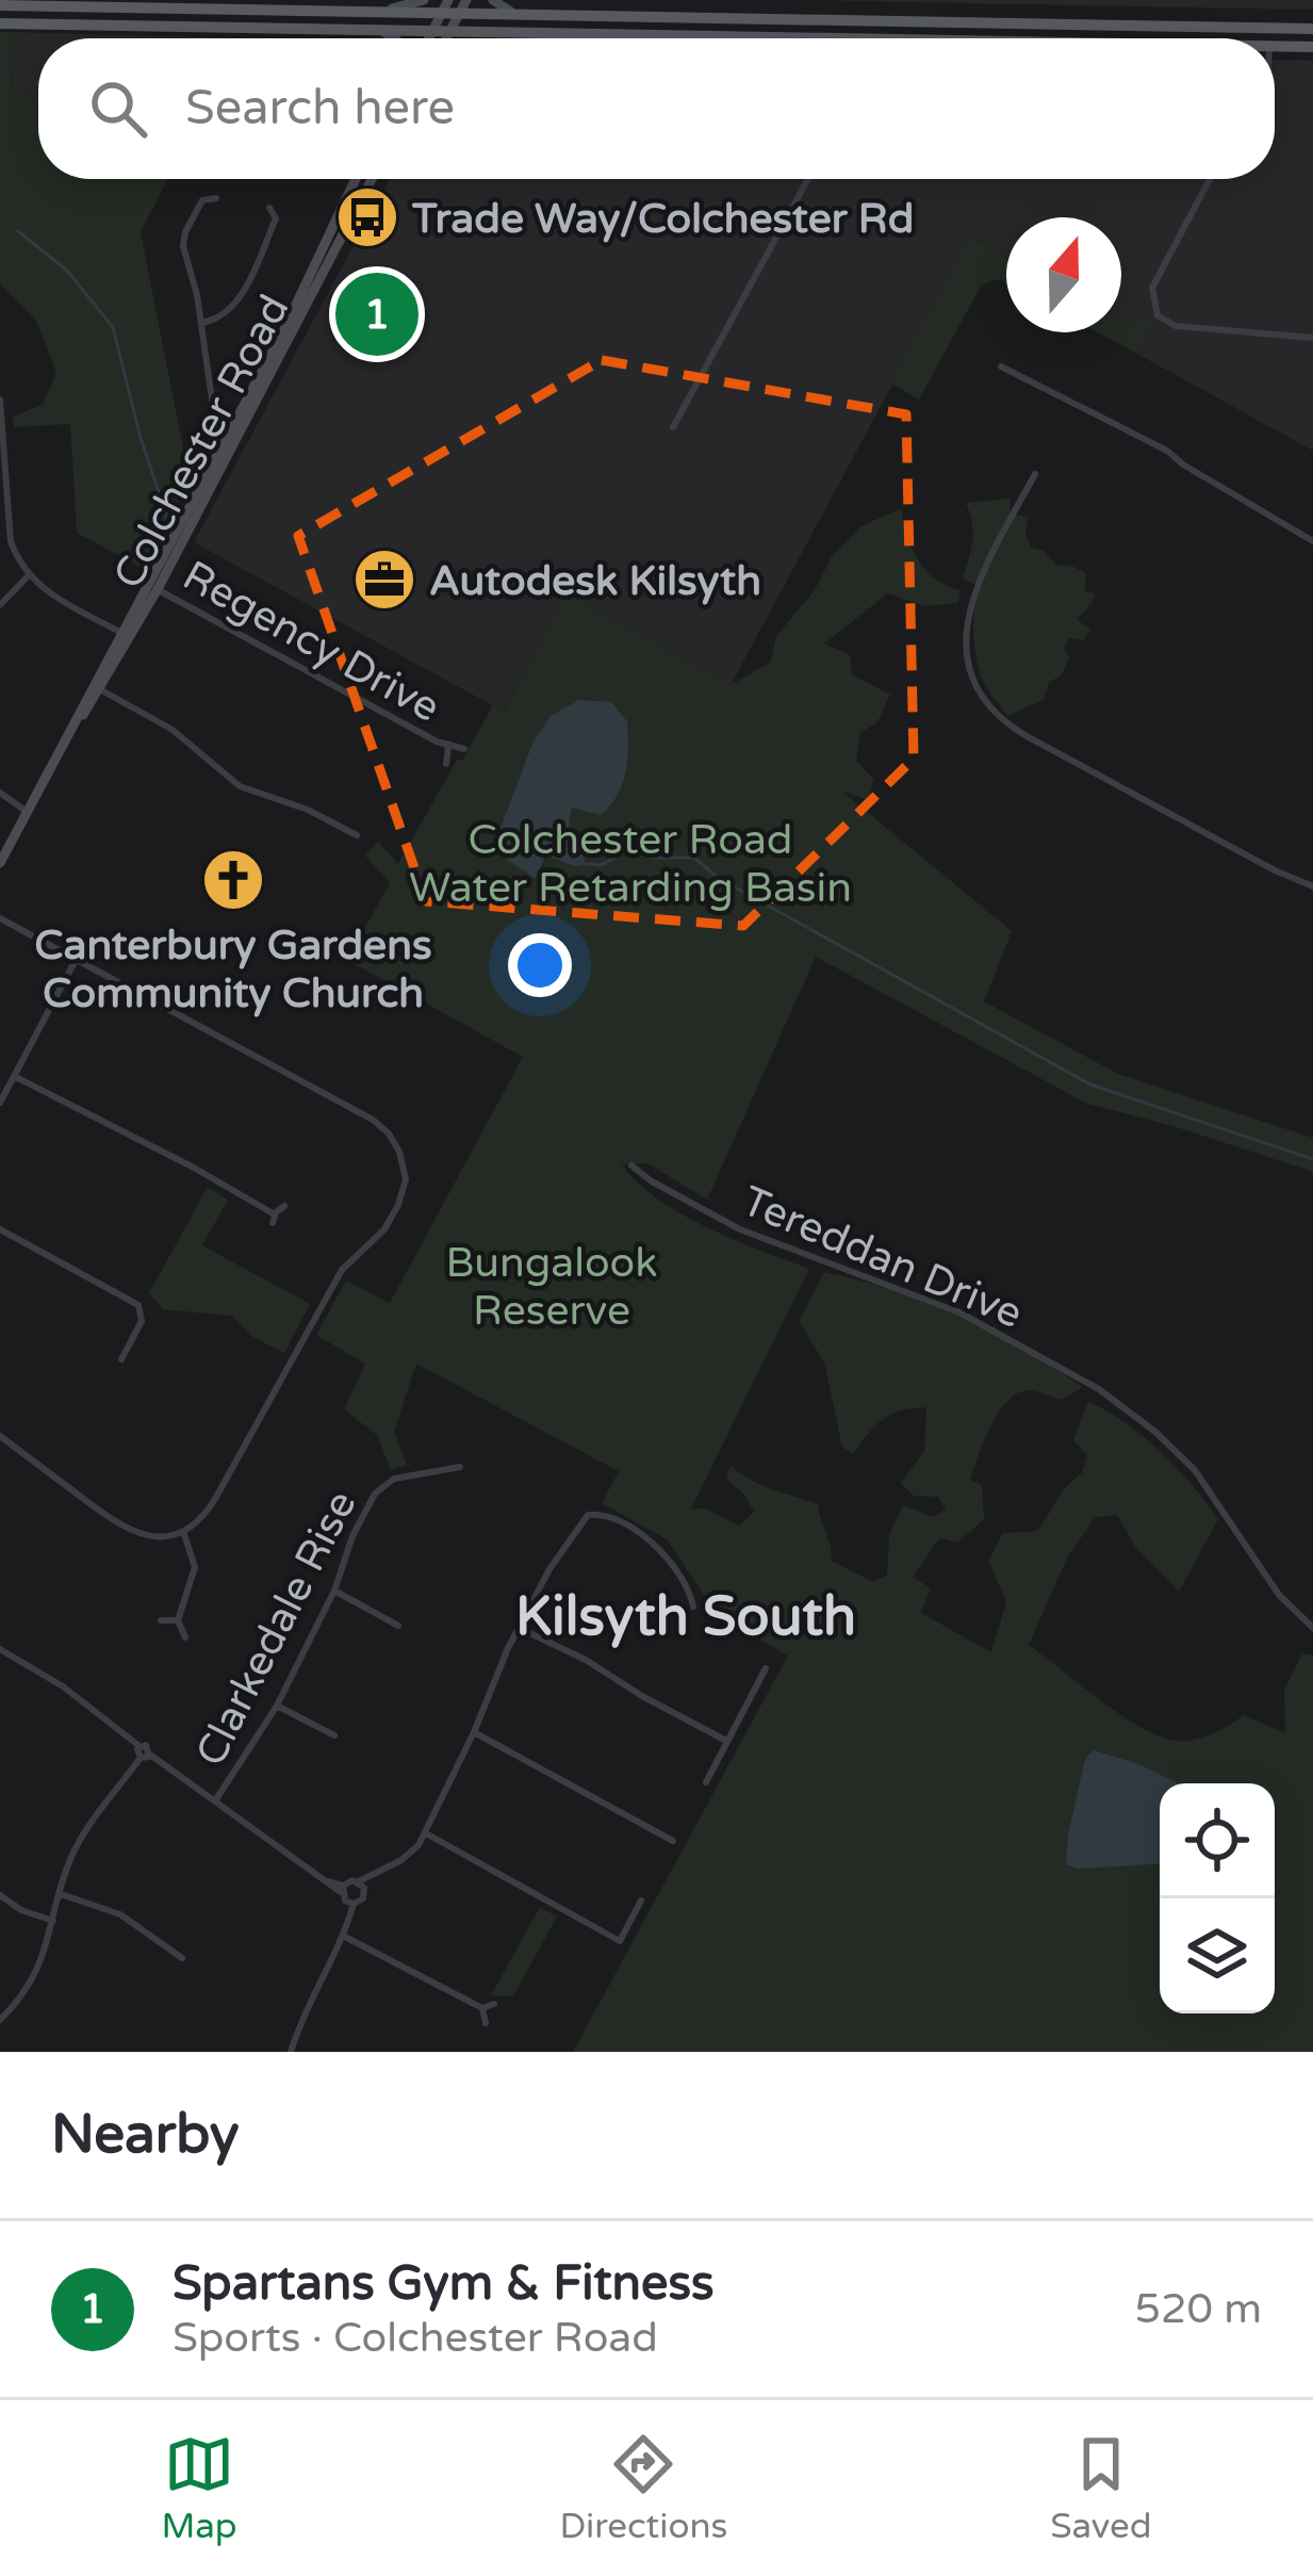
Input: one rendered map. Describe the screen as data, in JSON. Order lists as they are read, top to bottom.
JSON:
{
  "streets": {
    "main road": ["Colchester Road"],
    "street": ["Regency Drive", "Tereddan Drive", "Clarkedale Rise"]
  },
  "crossings": [
    ["Colchester Road", "Regency Drive"]
  ],
  "districts": ["Kilsyth South"],
  "parks": ["Colchester Road Water Retarding Basin", "Bungalook Reserve"],
  "places": {
    "bus stop": ["Trade Way/Colchester Rd"],
    "office": ["Autodesk Kilsyth"],
    "church": ["Canterbury Gardens Community Church"]
  },
  "north": "top",
  "page": {
    "search": "Search here",
    "pins": "1",
    "heading": "Nearby",
    "list": [
      {
        "mark": "1",
        "name": "Spartans Gym & Fitness",
        "note": "Sports · Colchester Road",
        "value": "520 m"
      }
    ],
    "nav": ["Map", "Directions", "Saved"]
  }
}
